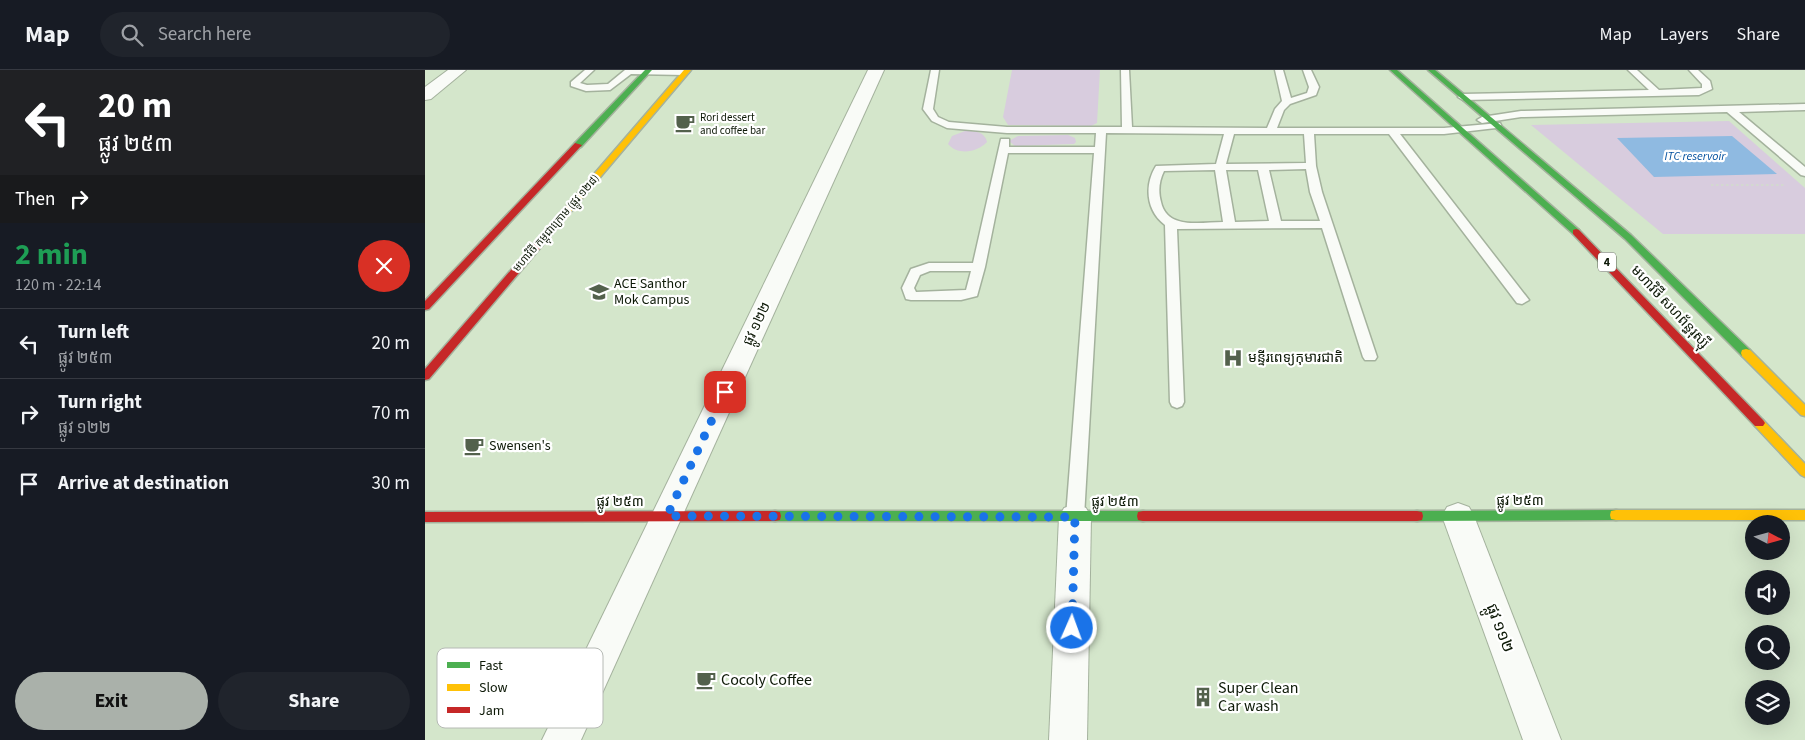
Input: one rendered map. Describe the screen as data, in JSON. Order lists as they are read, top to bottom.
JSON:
{
  "streets": {
    "main road": [
      "មហាវិថី កម្ពុជាក្រោម (ផ្លូវ ១២៨)",
      "4",
      "មហាវិថី សហព័ន្ធរុស្ស៊ី",
      "ផ្លូវ ២៥៣"
    ],
    "street": ["ផ្លូវ ១២២", "ផ្លូវ ១១២"]
  },
  "crossings": [
    ["ផ្លូវ ១២២", "ផ្លូវ ២៥៣"],
    ["ផ្លូវ ២៥៣", "ផ្លូវ ១១២"]
  ],
  "water": ["ITC reservoir"],
  "places": {
    "cafe": ["Rori dessert and coffee bar", "Swensen's", "Cocoly Coffee"],
    "school or university": ["ACE Santhor Mok Campus"],
    "hospital": ["មន្ទីរពេទ្យកុមារជាតិ"],
    "building": ["Super Clean Car wash"]
  },
  "legend": ["Fast", "Slow", "Jam"],
  "north": "right",
  "page": {
    "header": "Map",
    "search": "Search here",
    "nav": ["Map", "Layers", "Share"],
    "turn": ["20 m", "ផ្លូវ ២៥៣"],
    "then": "Then",
    "heading": ["2 min", "120 m · 22:14"],
    "list": [
      {
        "name": "Turn left",
        "note": "ផ្លូវ ២៥៣",
        "value": "20 m"
      },
      {
        "name": "Turn right",
        "note": "ផ្លូវ ១២២",
        "value": "70 m"
      },
      {
        "name": "Arrive at destination",
        "value": "30 m"
      }
    ],
    "buttons": ["Exit", "Share"]
  }
}
